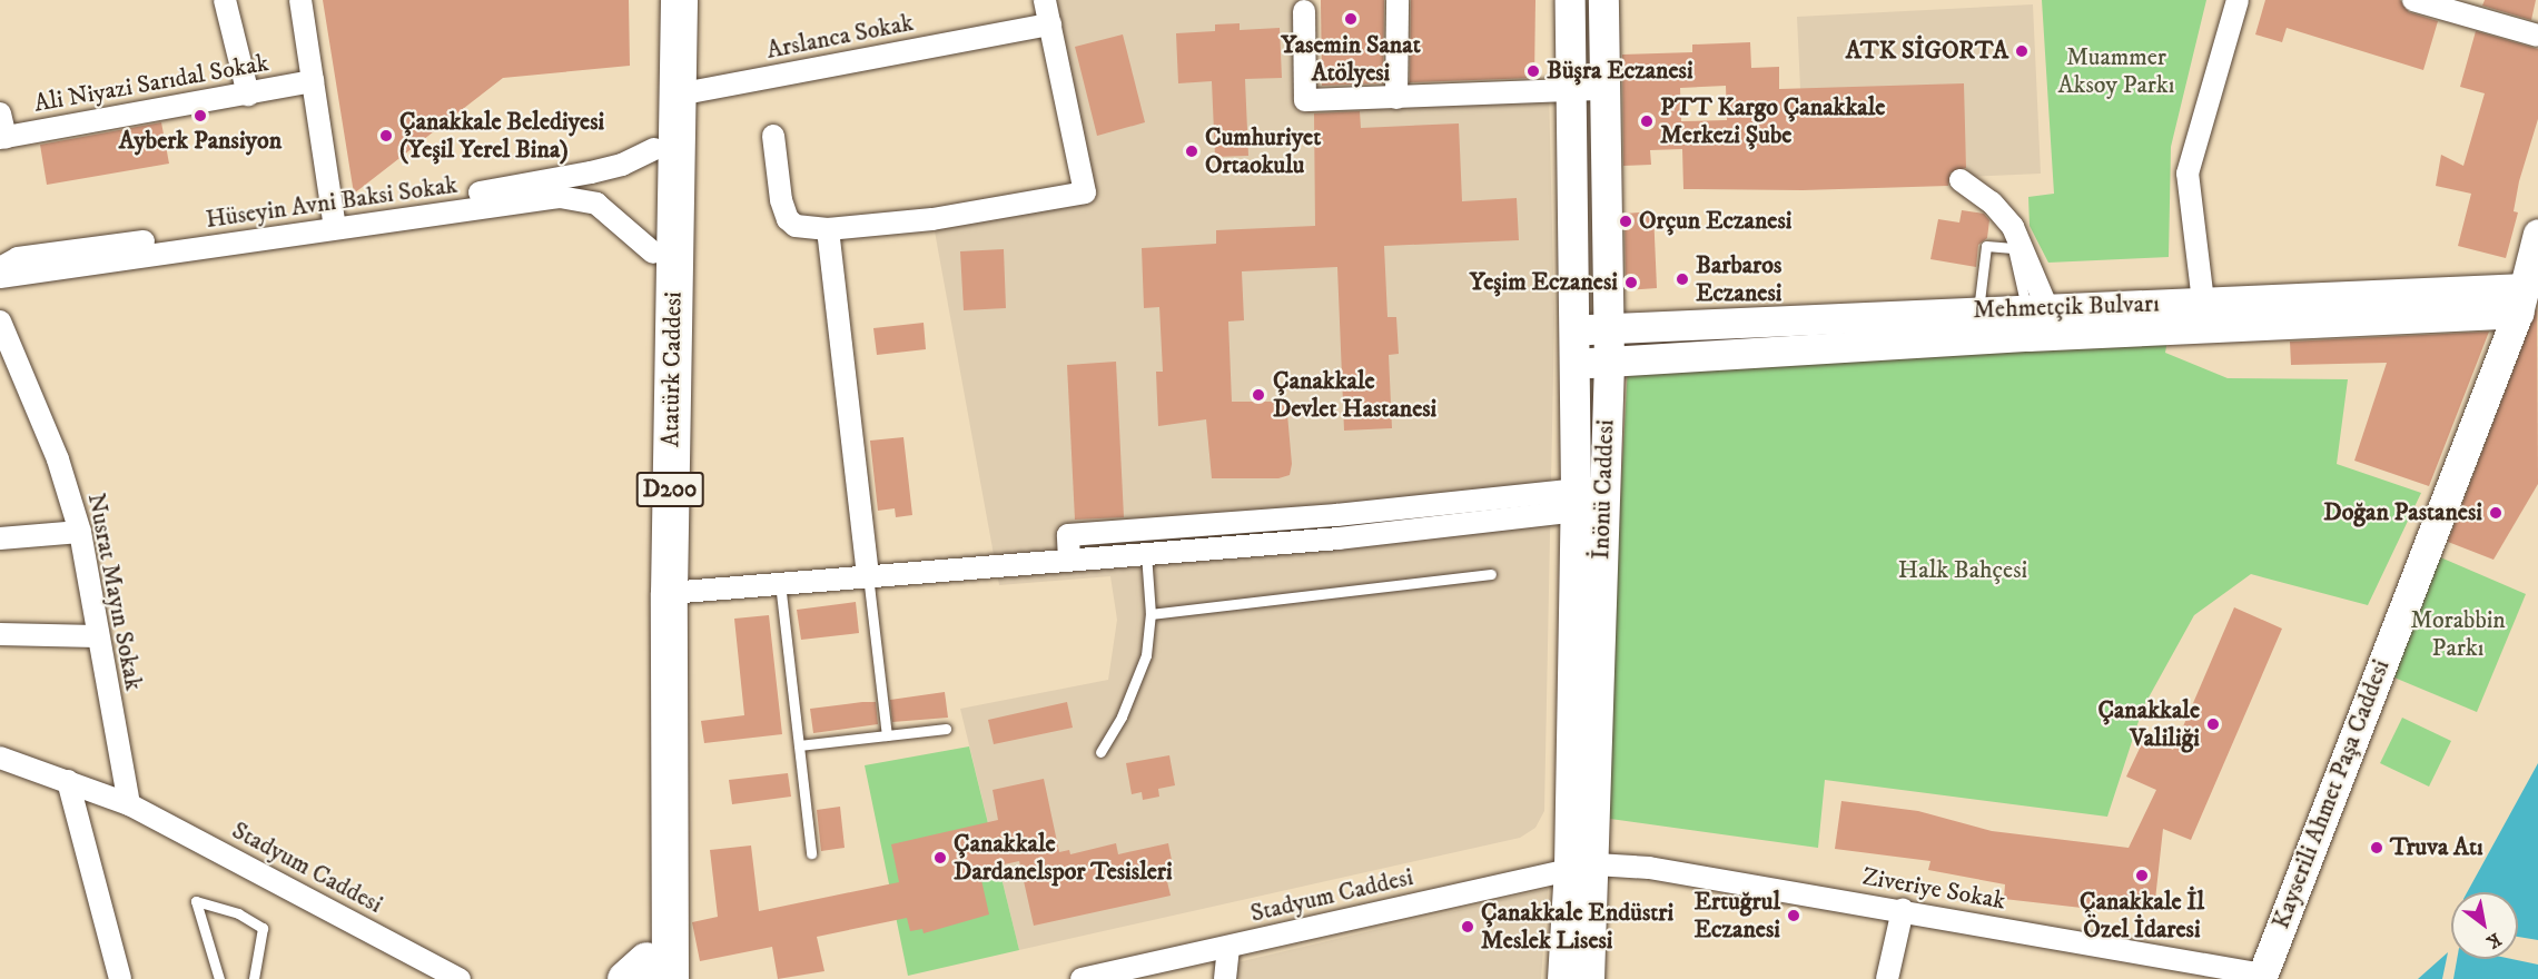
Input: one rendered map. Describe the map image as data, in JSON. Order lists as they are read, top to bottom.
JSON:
{
  "streets": {
    "highway": ["Atatürk Caddesi", "D200"],
    "main road": ["Mehmetçik Bulvarı", "İnönü Caddesi", "Kayserili Ahmet Paşa Caddesi"],
    "street": [
      "Arslanca Sokak",
      "Ali Niyazi Sarıdal Sokak",
      "Hüseyin Avni Baksi Sokak",
      "Nusrat Mayın Sokak",
      "Stadyum Caddesi",
      "Ziveriye Sokak"
    ]
  },
  "crossings": [
    ["Arslanca Sokak", "Atatürk Caddesi"],
    ["Hüseyin Avni Baksi Sokak", "Atatürk Caddesi"],
    ["Mehmetçik Bulvarı", "İnönü Caddesi"],
    ["Mehmetçik Bulvarı", "Kayserili Ahmet Paşa Caddesi"],
    ["İnönü Caddesi", "Stadyum Caddesi"],
    ["İnönü Caddesi", "Ziveriye Sokak"],
    ["Nusrat Mayın Sokak", "Stadyum Caddesi"],
    ["Kayserili Ahmet Paşa Caddesi", "Ziveriye Sokak"],
    ["Stadyum Caddesi", "Ziveriye Sokak"]
  ],
  "parks": ["Muammer Aksoy Parkı", "Halk Bahçesi", "Morabbin Parkı"],
  "places": [
    "Yasemin Sanat Atölyesi",
    "ATK SİGORTA",
    "Büşra Eczanesi",
    "Ayberk Pansiyon",
    "PTT Kargo Çanakkale Merkezi Şube",
    "Çanakkale Belediyesi (Yeşil Yerel Bina)",
    "Cumhuriyet Ortaokulu",
    "Orçun Eczanesi",
    "Barbaros Eczanesi",
    "Yeşim Eczanesi",
    "Çanakkale Devlet Hastanesi",
    "Doğan Pastanesi",
    "Çanakkale Valiliği",
    "Truva Atı",
    "Çanakkale Dardanelspor Tesisleri",
    "Çanakkale İl Özel İdaresi",
    "Ertuğrul Eczanesi",
    "Çanakkale Endüstri Meslek Lisesi"
  ],
  "north": "bottom right"
}
